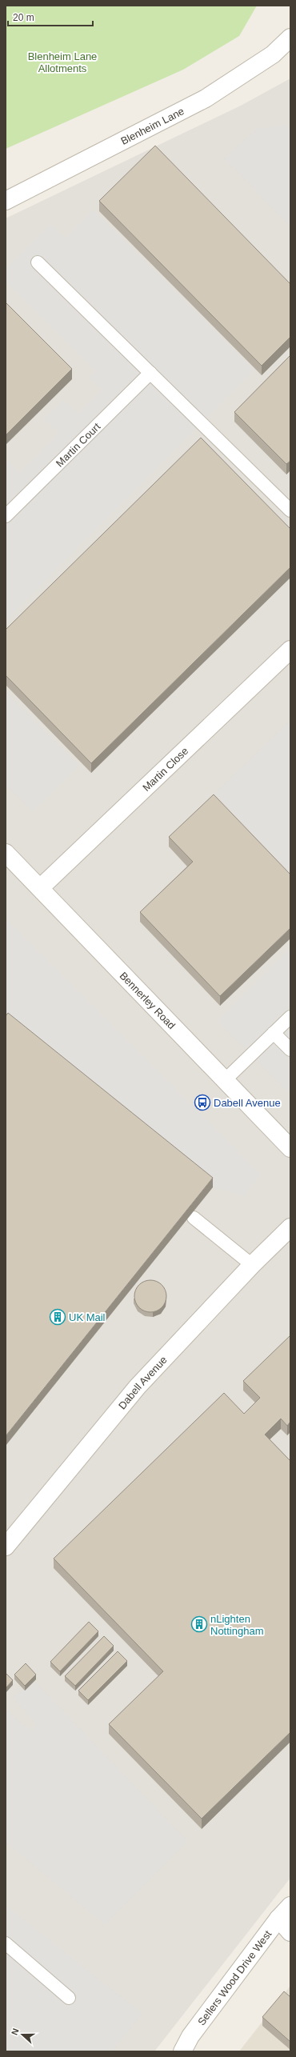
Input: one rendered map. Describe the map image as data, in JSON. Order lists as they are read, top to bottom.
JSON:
{
  "streets": {
    "street": [
      "Blenheim Lane",
      "Martin Close",
      "Bennerley Road",
      "Dabell Avenue",
      "Sellers Wood Drive West"
    ],
    "lane": ["Martin Court"]
  },
  "crossings": [
    ["Martin Close", "Bennerley Road"]
  ],
  "parks": ["Blenheim Lane Allotments"],
  "places": {
    "bus stop": ["Dabell Avenue"],
    "building": ["UK Mail", "nLighten Nottingham"]
  },
  "scale_bar": "20 m",
  "north": "left"
}
